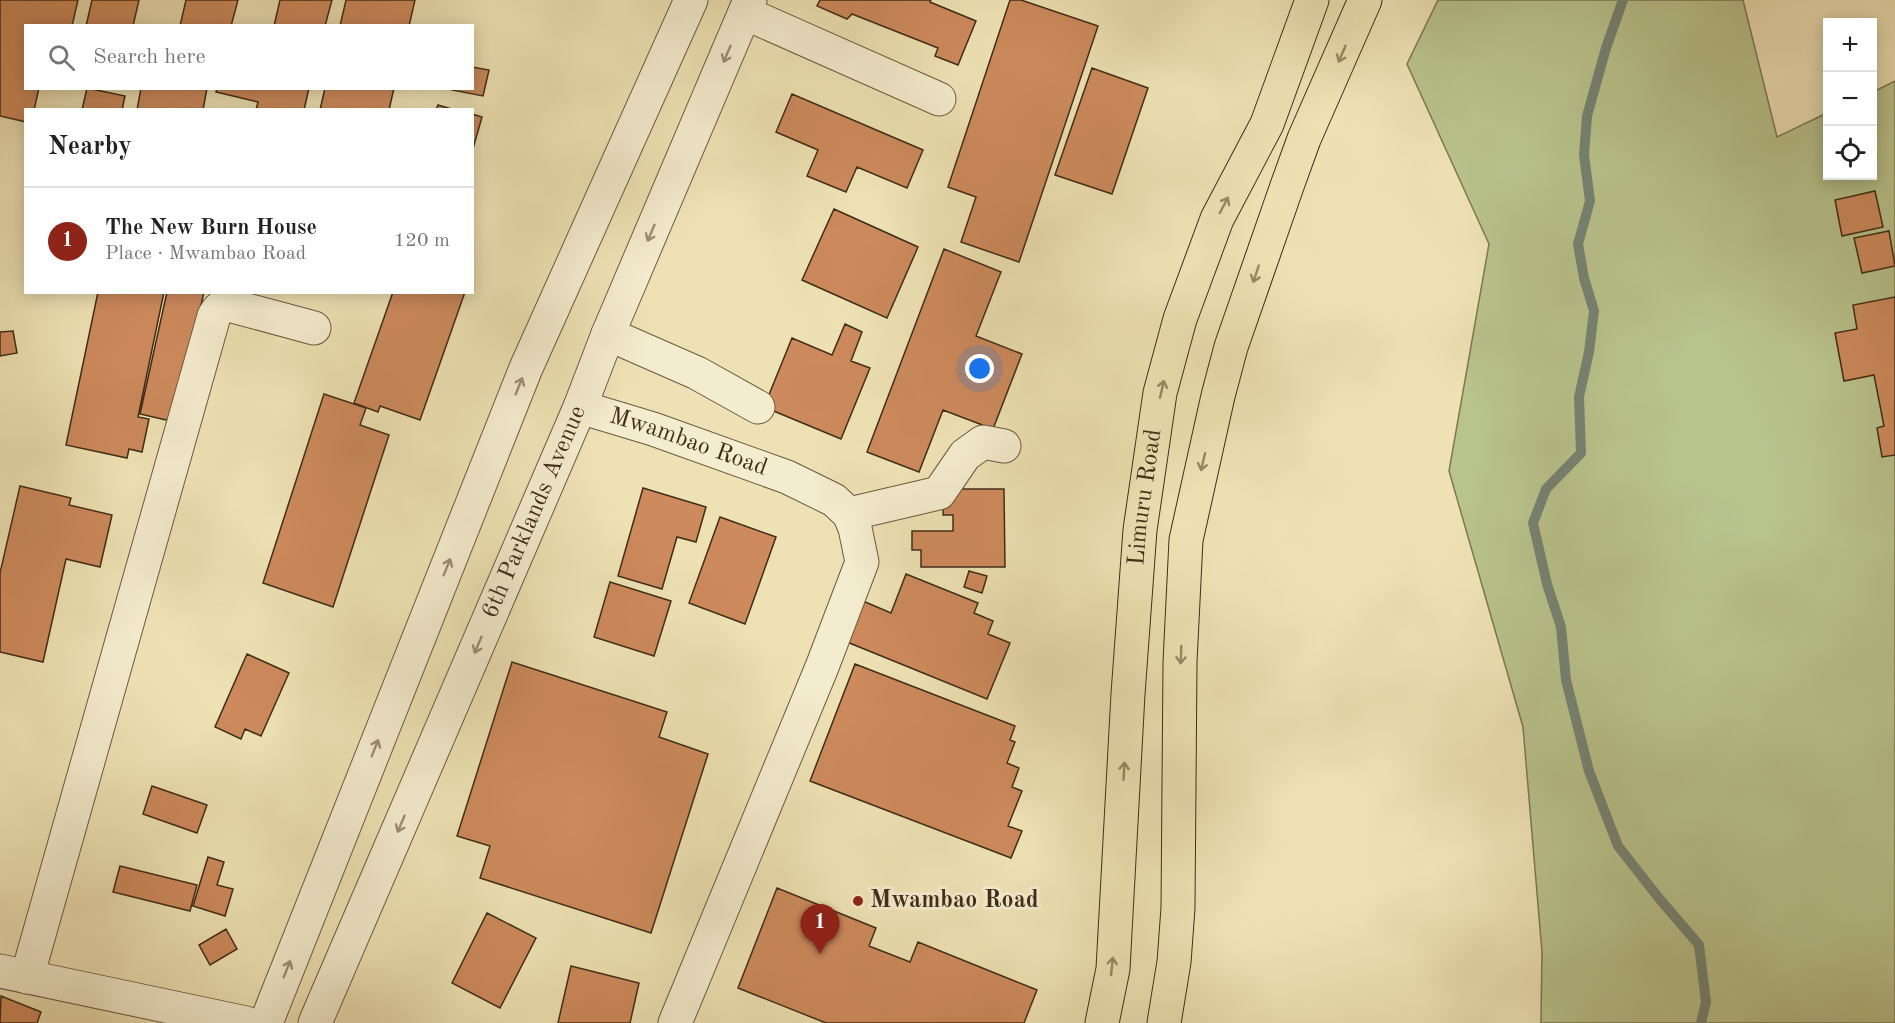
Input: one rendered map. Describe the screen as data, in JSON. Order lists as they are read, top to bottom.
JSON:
{
  "streets": {
    "main road": ["Limuru Road"],
    "street": ["Mwambao Road", "6th Parklands Avenue"]
  },
  "crossings": [
    ["Mwambao Road", "6th Parklands Avenue"]
  ],
  "places": ["Mwambao Road"],
  "page": {
    "map_buttons": ["+", "−"],
    "search": "Search here",
    "heading": "Nearby",
    "list": [
      {
        "mark": "1",
        "name": "The New Burn House",
        "note": "Place · Mwambao Road",
        "value": "120 m"
      }
    ],
    "pins": "1"
  }
}
